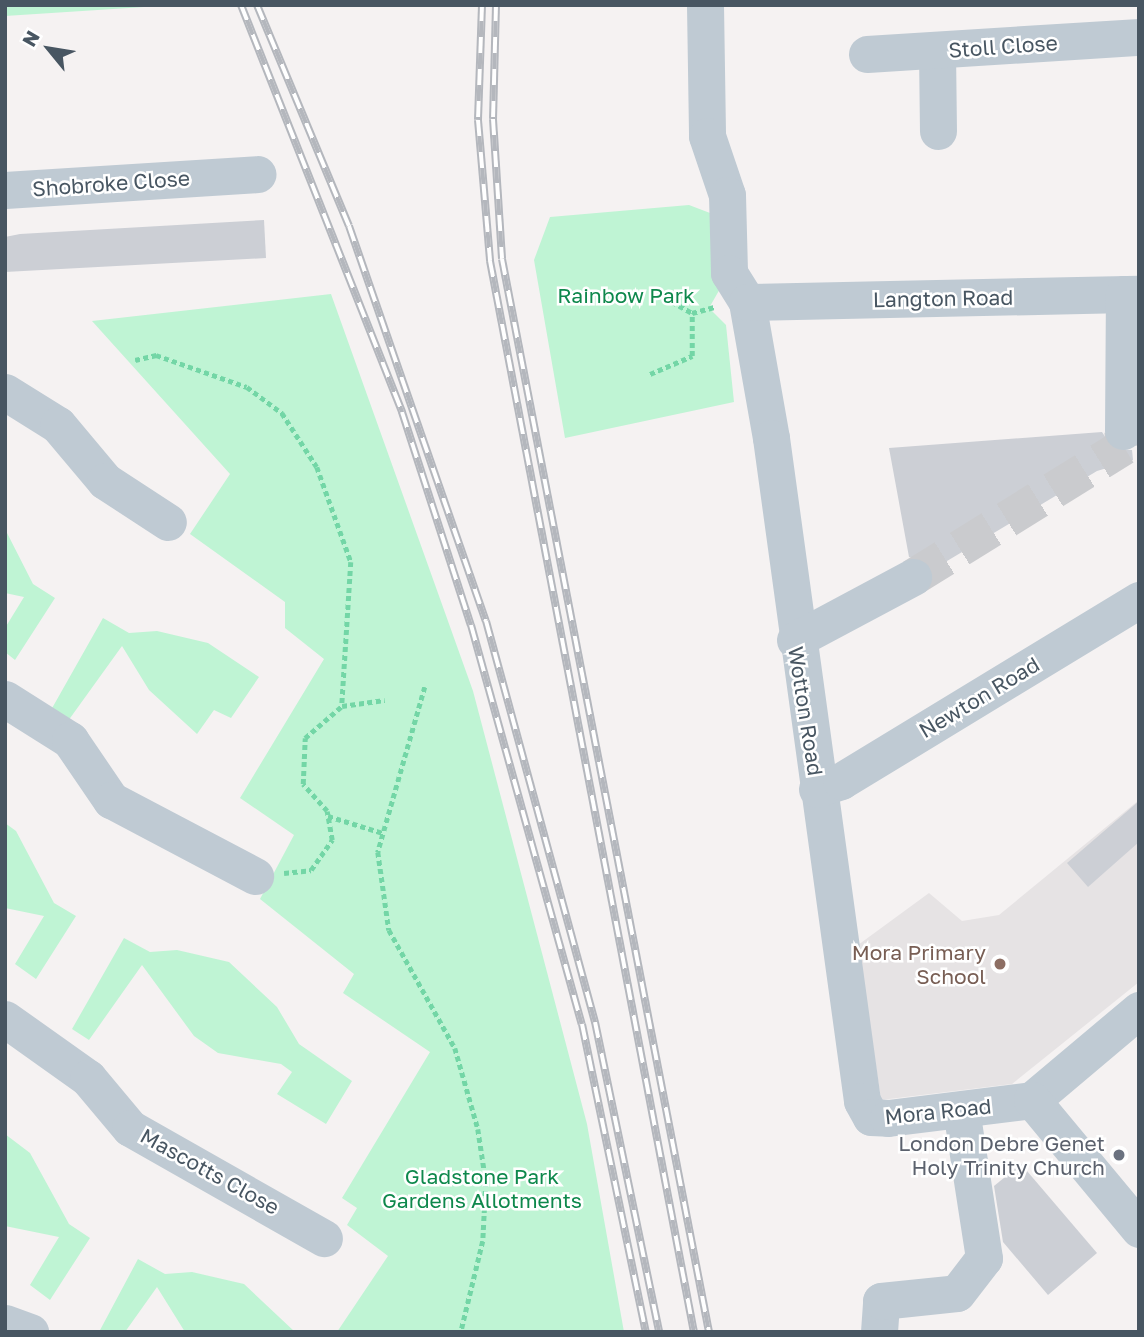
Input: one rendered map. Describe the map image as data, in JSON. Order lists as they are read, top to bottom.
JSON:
{
  "streets": {
    "street": [
      "Stoll Close",
      "Shobroke Close",
      "Langton Road",
      "Newton Road",
      "Wotton Road",
      "Mora Road",
      "Mascotts Close"
    ]
  },
  "crossings": [
    ["Langton Road", "Wotton Road"],
    ["Newton Road", "Wotton Road"],
    ["Wotton Road", "Mora Road"]
  ],
  "parks": ["Rainbow Park", "Gladstone Park Gardens Allotments"],
  "places": ["Mora Primary School", "London Debre Genet Holy Trinity Church"],
  "north": "top left"
}
